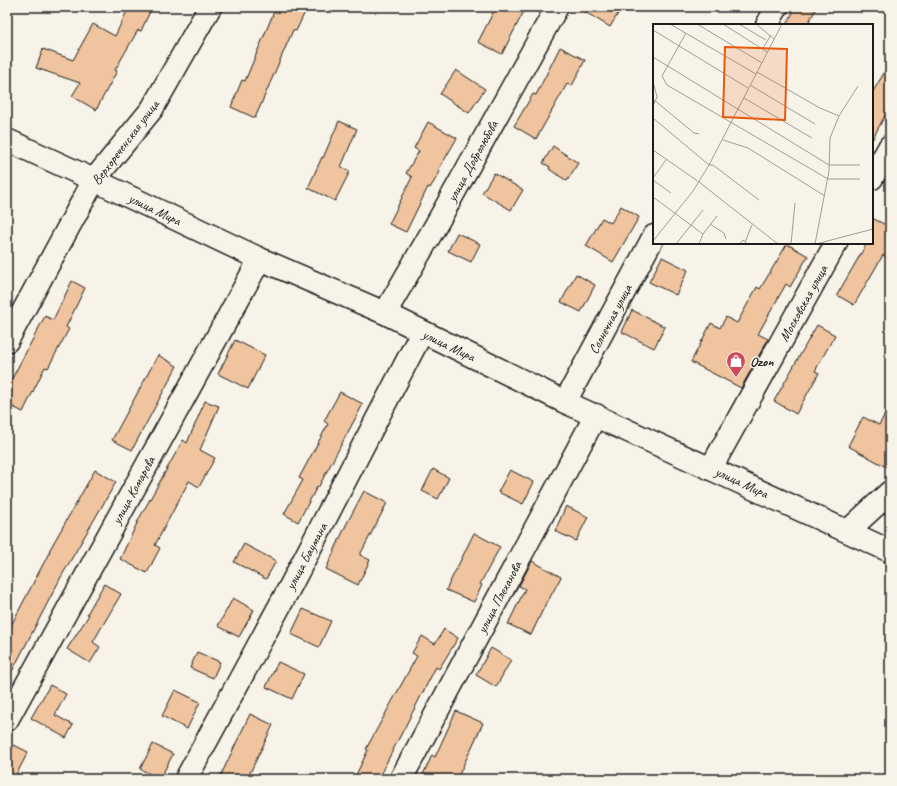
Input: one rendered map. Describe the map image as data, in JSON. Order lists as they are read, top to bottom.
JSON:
{
  "streets": {
    "street": [
      "Верхореченская улица",
      "улица Добролюбова",
      "улица Мира",
      "Московская улица",
      "Солнечная улица",
      "улица Комарова",
      "улица Баумана",
      "улица Плеханова"
    ]
  },
  "crossings": [
    ["Верхореченская улица", "улица Мира"],
    ["улица Добролюбова", "улица Мира"],
    ["улица Мира", "Московская улица"],
    ["улица Мира", "Солнечная улица"],
    ["улица Мира", "улица Комарова"],
    ["улица Мира", "улица Баумана"],
    ["улица Мира", "улица Плеханова"]
  ],
  "places": {
    "shop": ["Ozon"]
  }
}
